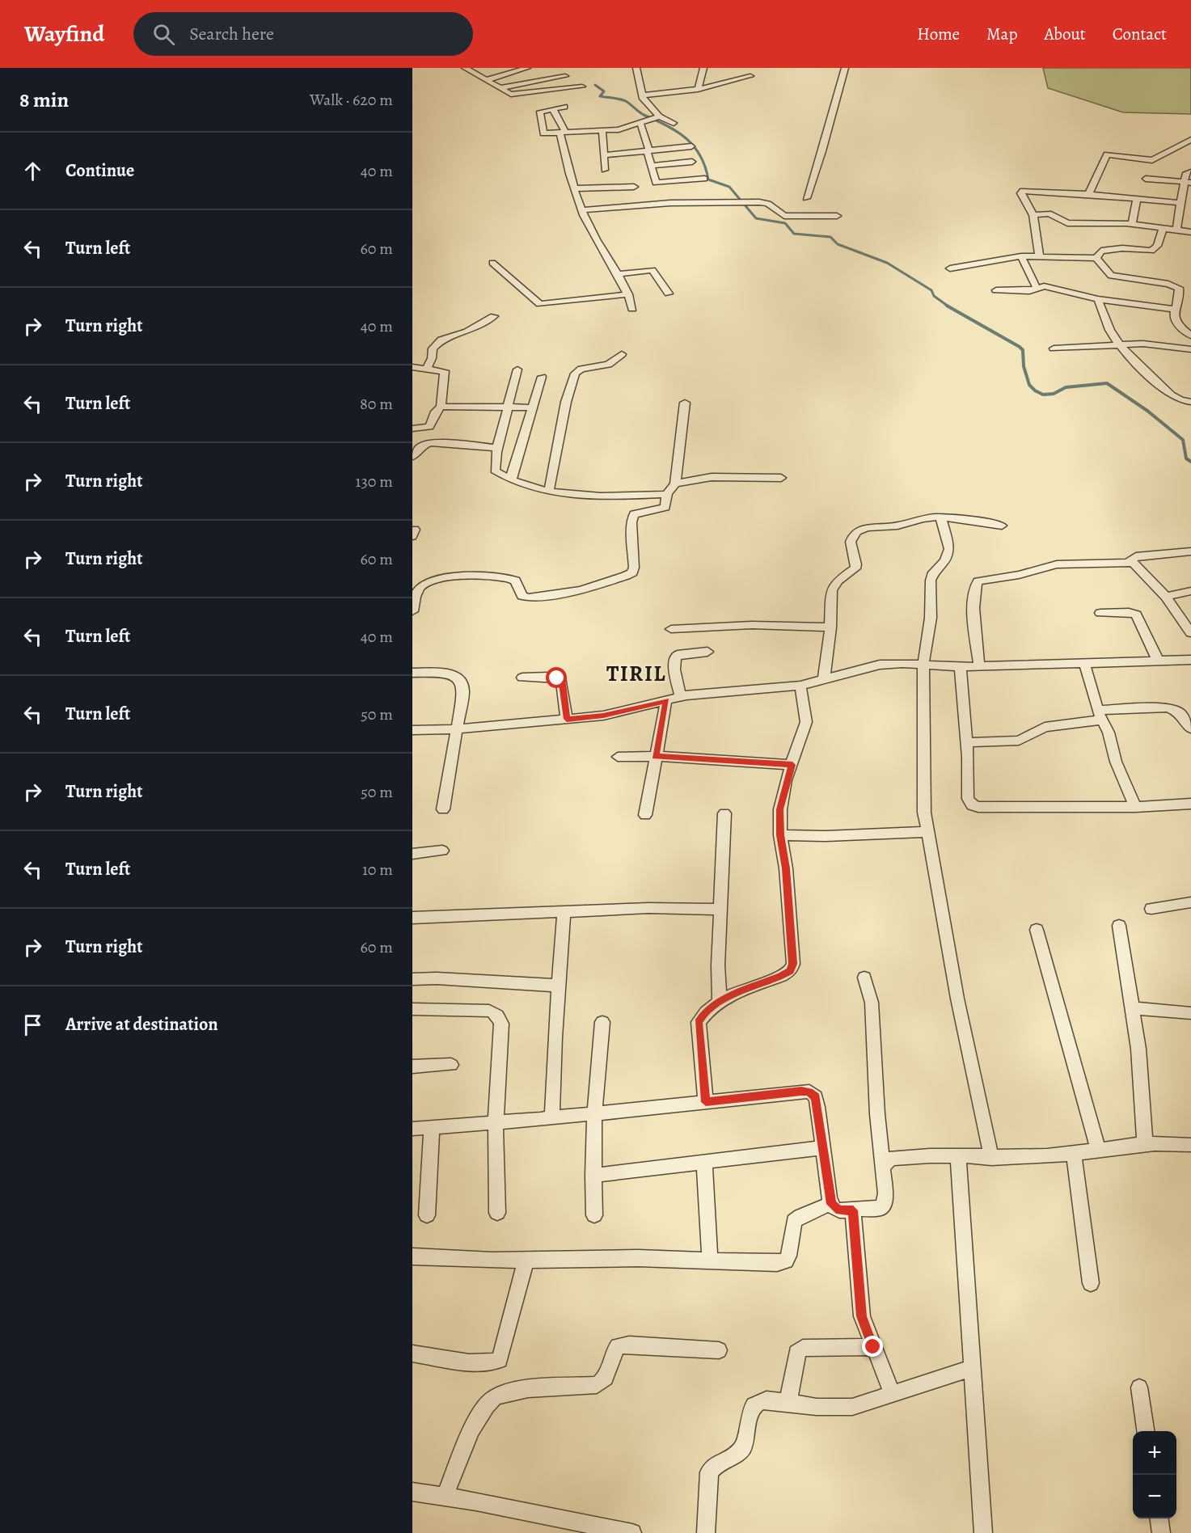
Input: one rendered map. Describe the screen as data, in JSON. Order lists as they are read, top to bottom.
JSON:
{
  "districts": ["TIRIL"],
  "page": {
    "header": "Wayfind",
    "search": "Search here",
    "nav": [
      "Home",
      "Map",
      "About",
      "Contact"
    ],
    "heading": ["8 min", "Walk · 620 m"],
    "list": [
      ["Continue", "40 m"],
      ["Turn left", "60 m"],
      ["Turn right", "40 m"],
      ["Turn left", "80 m"],
      ["Turn right", "130 m"],
      ["Turn right", "60 m"],
      ["Turn left", "40 m"],
      ["Turn left", "50 m"],
      ["Turn right", "50 m"],
      ["Turn left", "10 m"],
      ["Turn right", "60 m"],
      "Arrive at destination"
    ],
    "map_buttons": ["+", "−"]
  }
}
